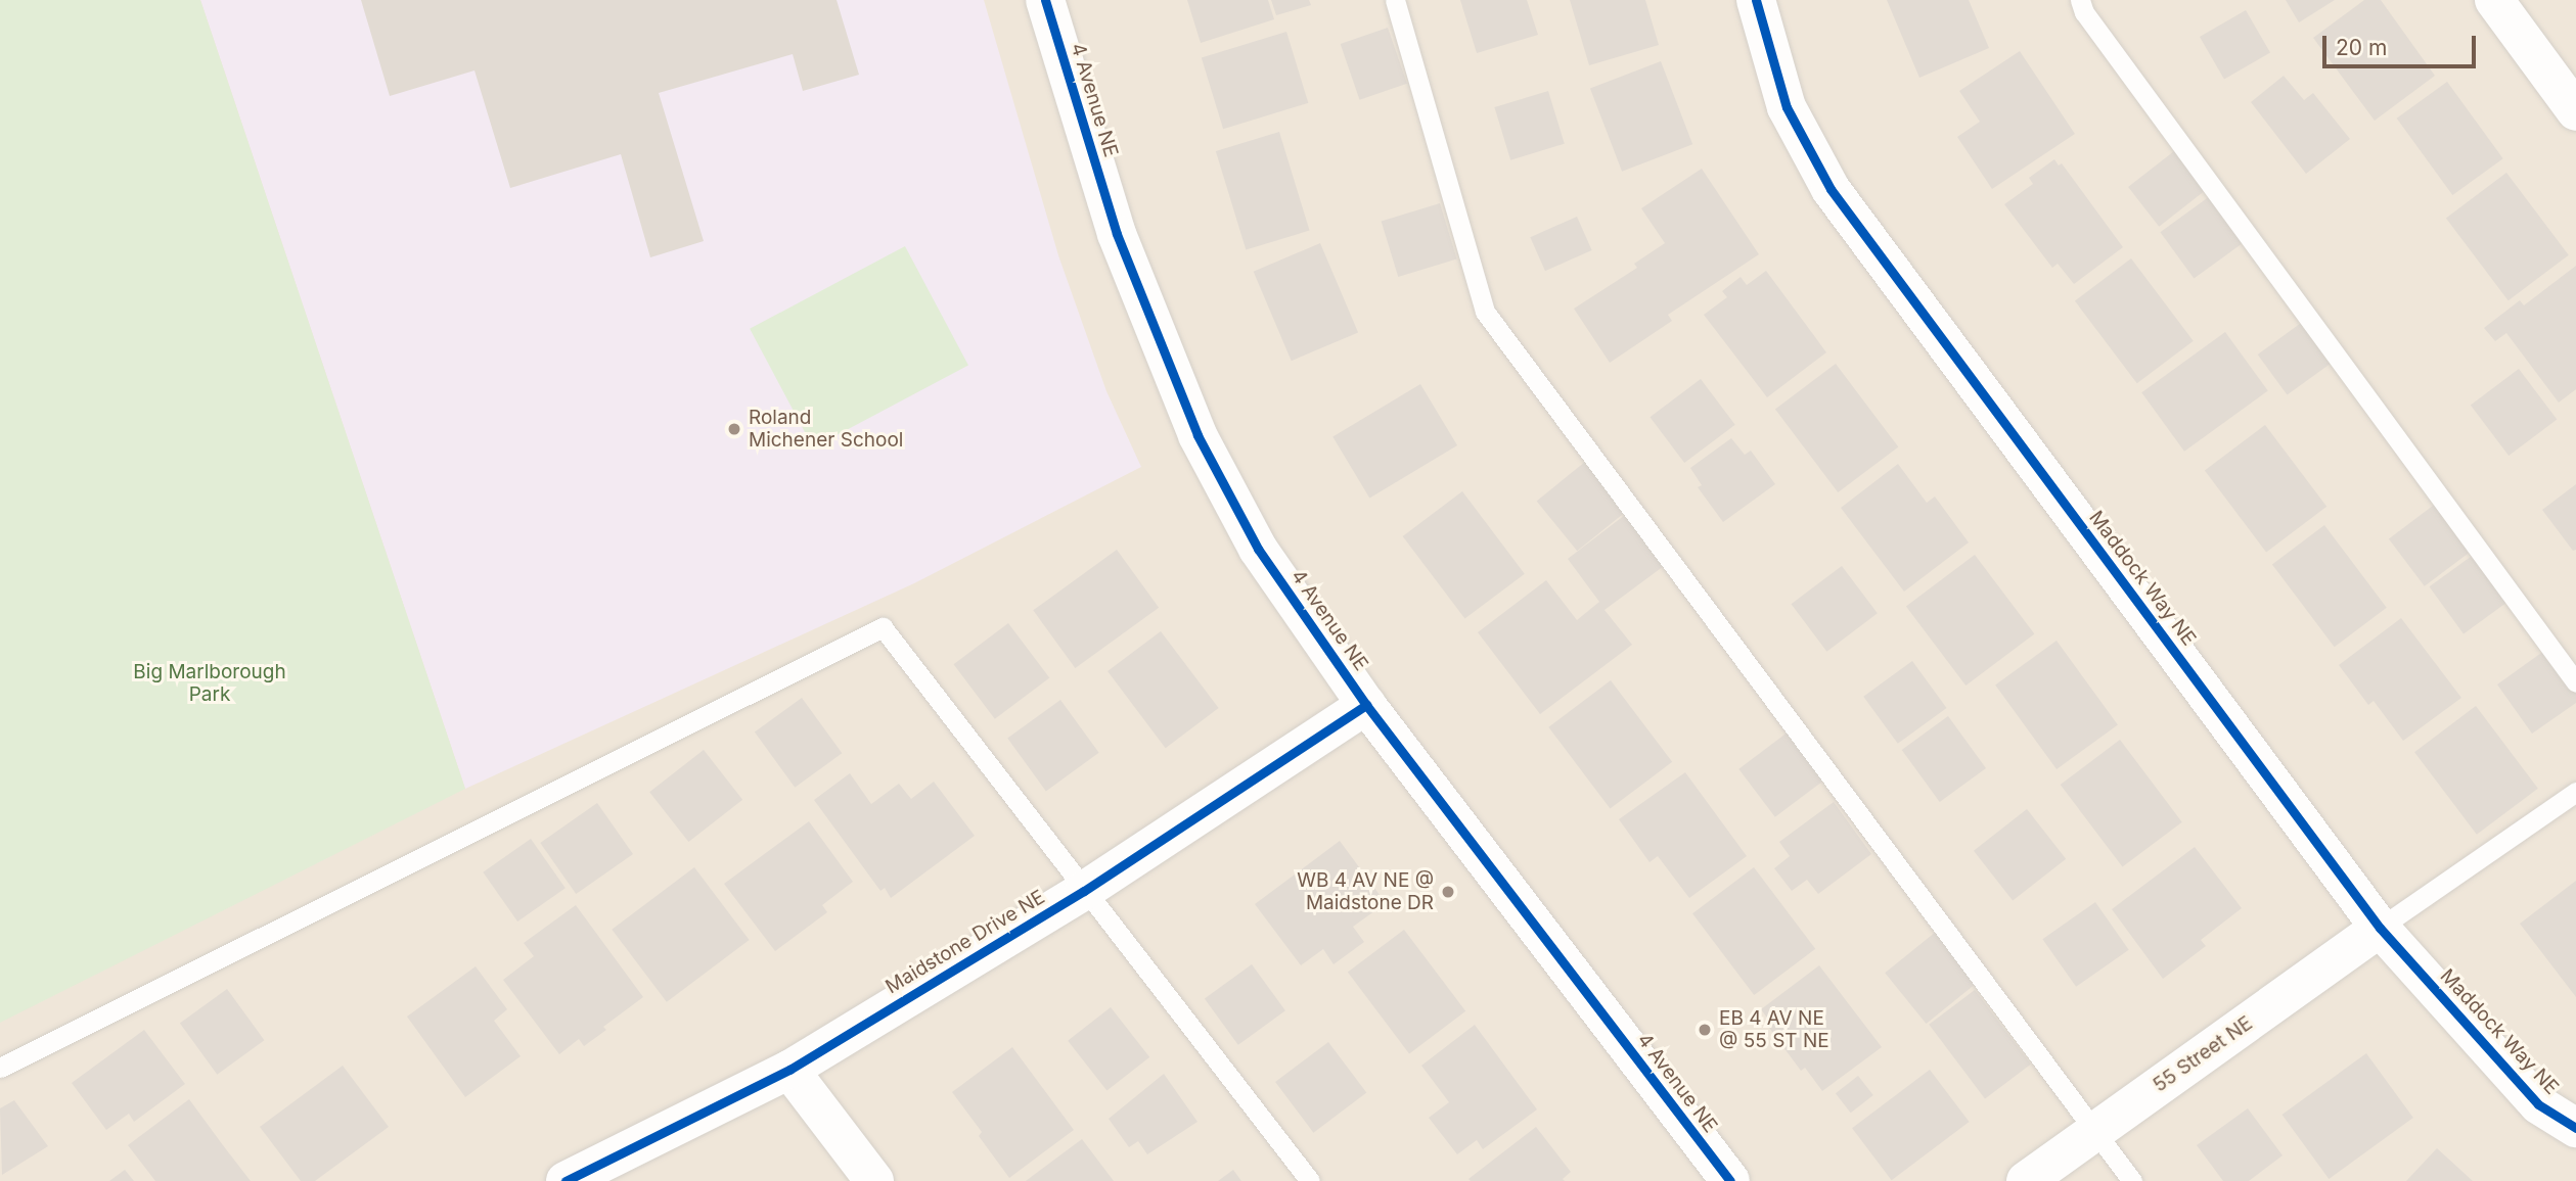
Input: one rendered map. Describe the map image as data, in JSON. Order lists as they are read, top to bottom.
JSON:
{
  "streets": {
    "street": [
      "4 Avenue NE",
      "Maddock Way NE",
      "Maidstone Drive NE",
      "55 Street NE"
    ]
  },
  "crossings": [
    ["4 Avenue NE", "Maidstone Drive NE"],
    ["Maddock Way NE", "55 Street NE"]
  ],
  "parks": ["Big Marlborough Park"],
  "places": ["Roland Michener School", "WB 4 AV NE @ Maidstone DR", "EB 4 AV NE @ 55 ST NE"],
  "scale_bar": "20 m"
}
